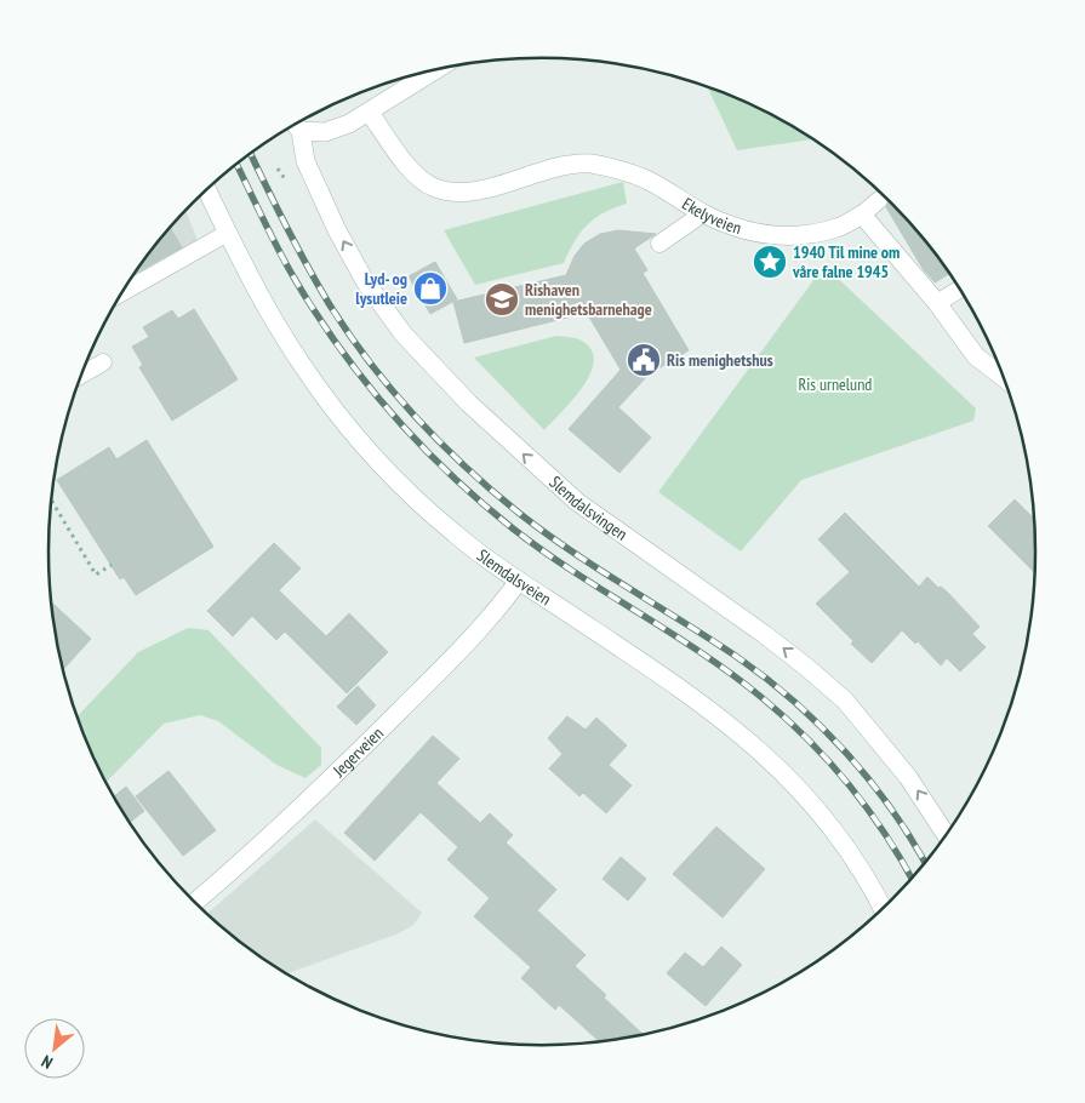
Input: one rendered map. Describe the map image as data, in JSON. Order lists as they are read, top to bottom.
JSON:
{
  "streets": {
    "street": [
      "Ekelyveien",
      "Slemdalsvingen",
      "Slemdalsveien",
      "Jegerveien"
    ]
  },
  "crossings": [
    ["Slemdalsveien", "Jegerveien"]
  ],
  "one_way": ["Slemdalsvingen"],
  "parks": ["Ris urnelund"],
  "places": {
    "place": ["1940 Til mine om våre falne 1945"],
    "shop": ["Lyd- og lysutleie"],
    "school or university": ["Rishaven menighetsbarnehage"],
    "public building": ["Ris menighetshus"]
  },
  "north": "bottom left"
}
